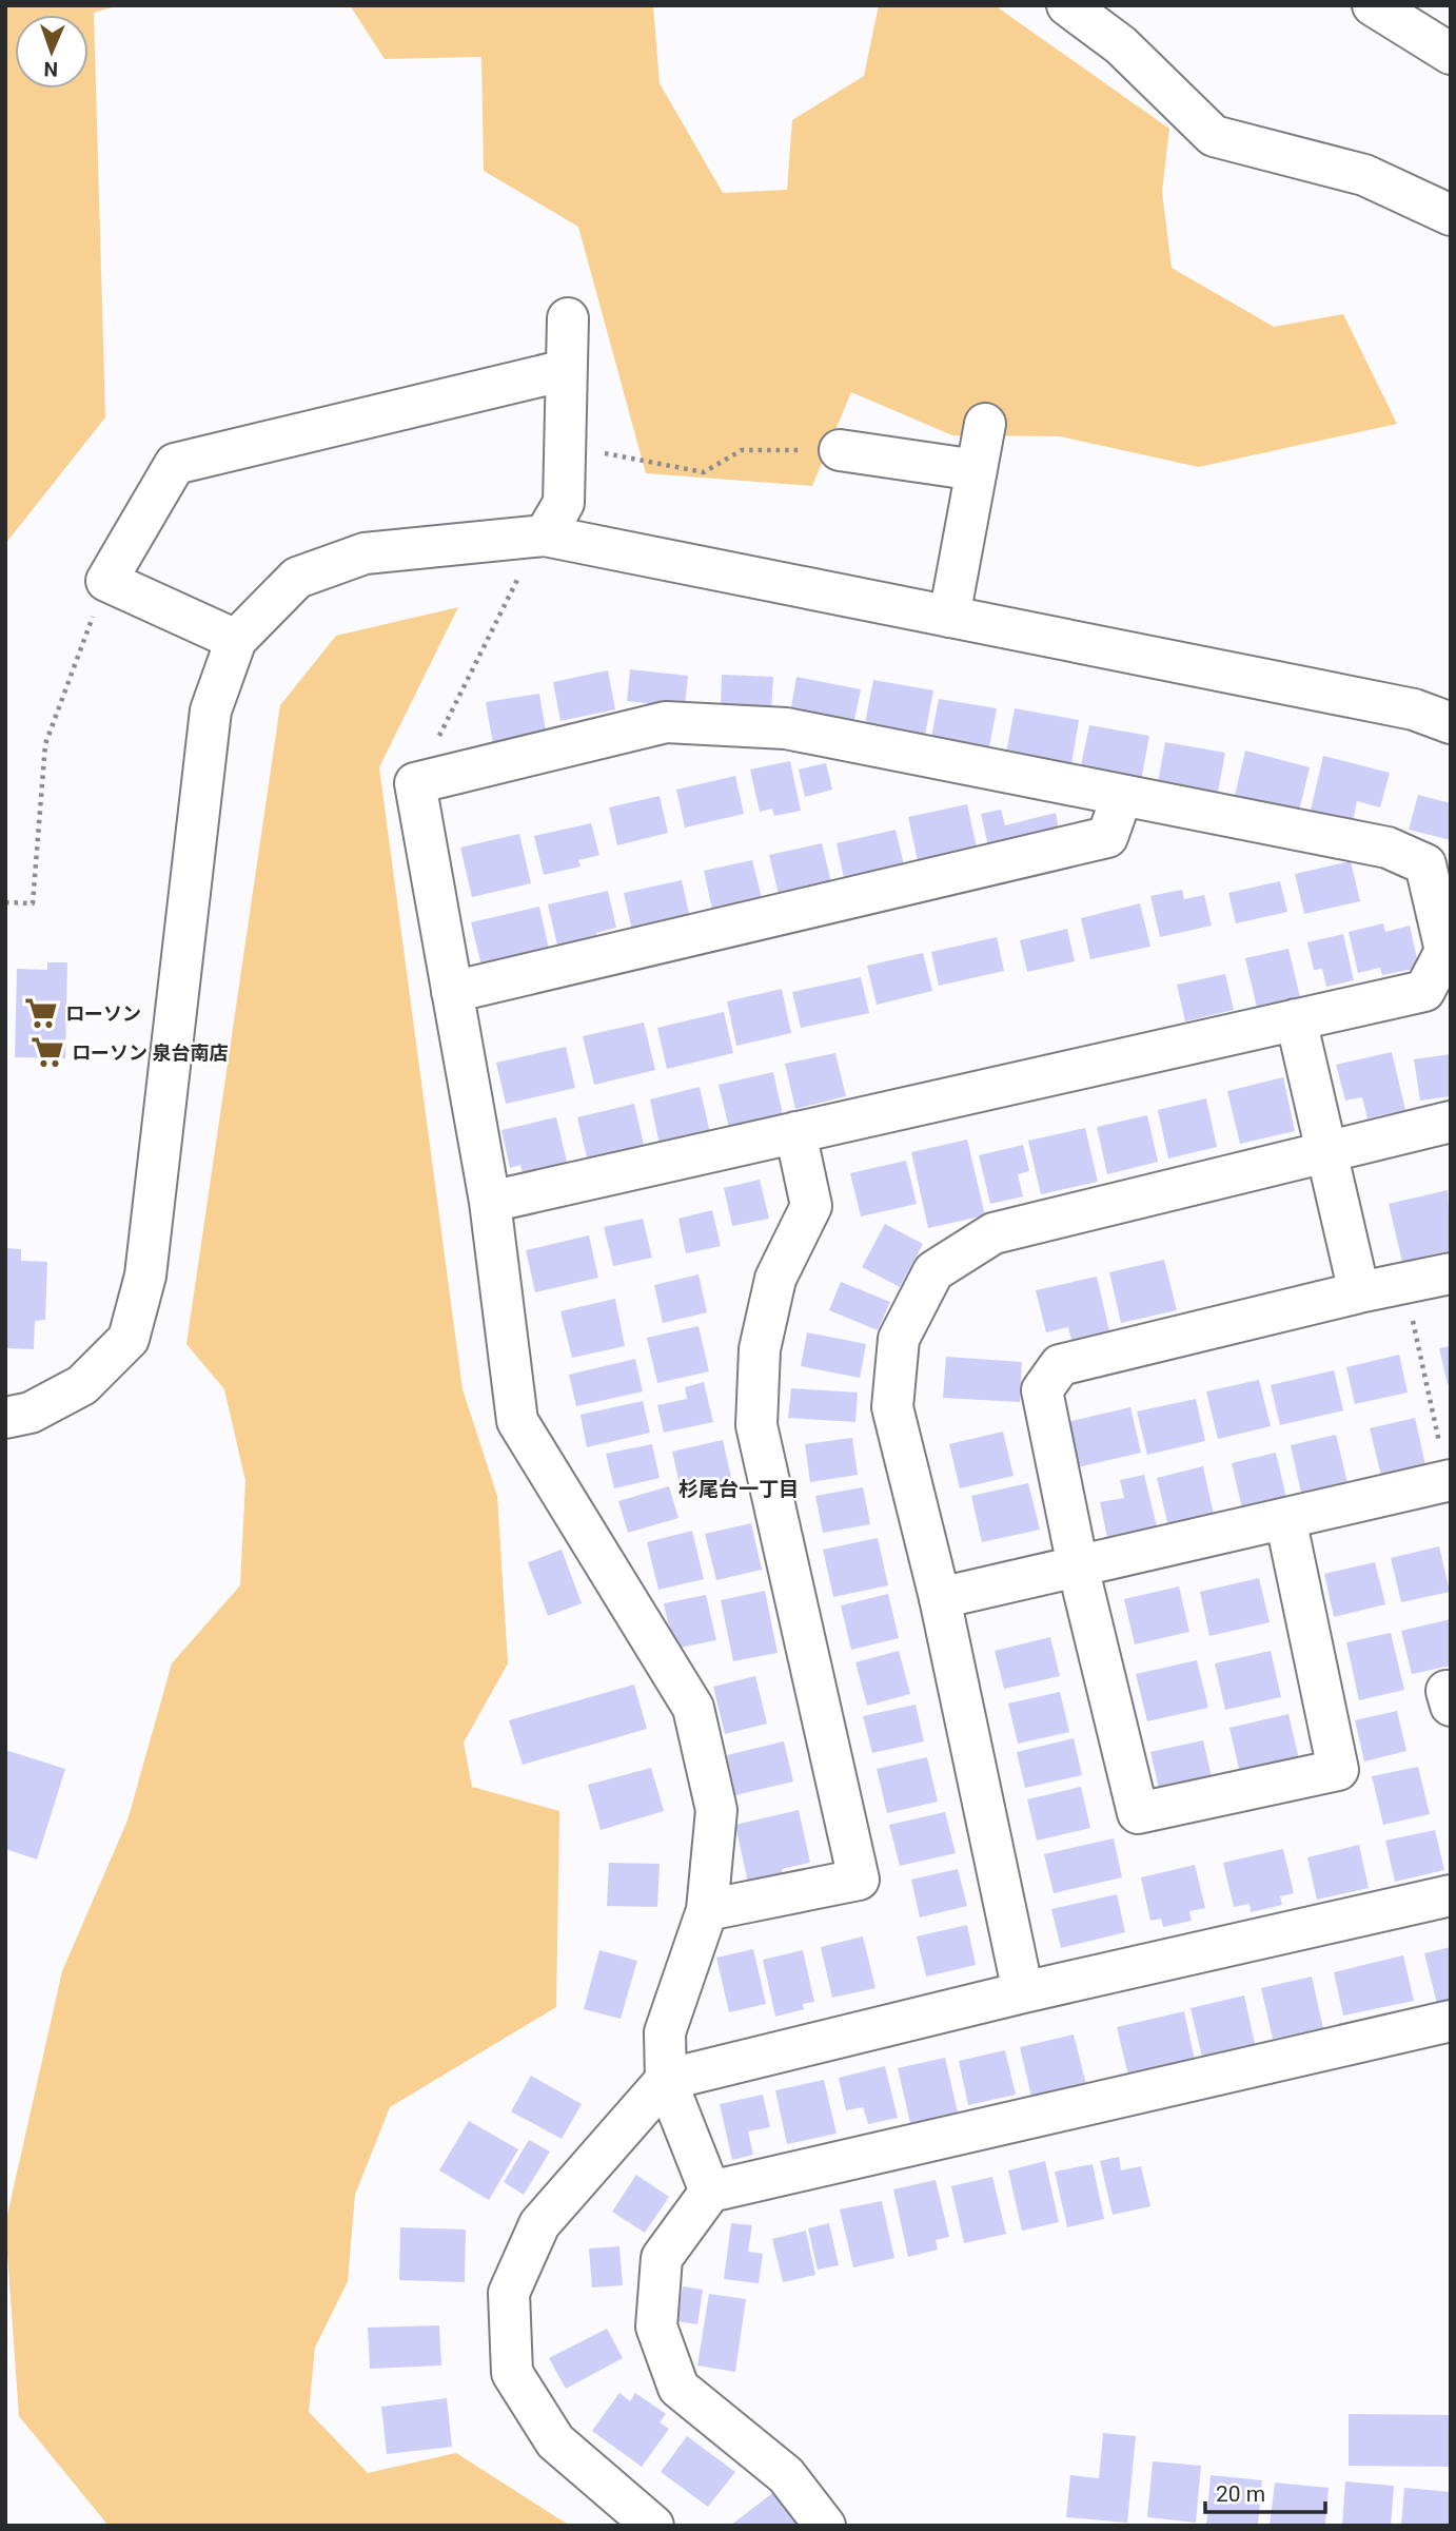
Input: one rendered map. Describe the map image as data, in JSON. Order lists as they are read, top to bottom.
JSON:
{
  "districts": ["杉尾台一丁目"],
  "places": {
    "supermarket": ["ローソン", "ローソン 泉台南店"]
  },
  "scale_bar": "20 m",
  "north": "bottom"
}
